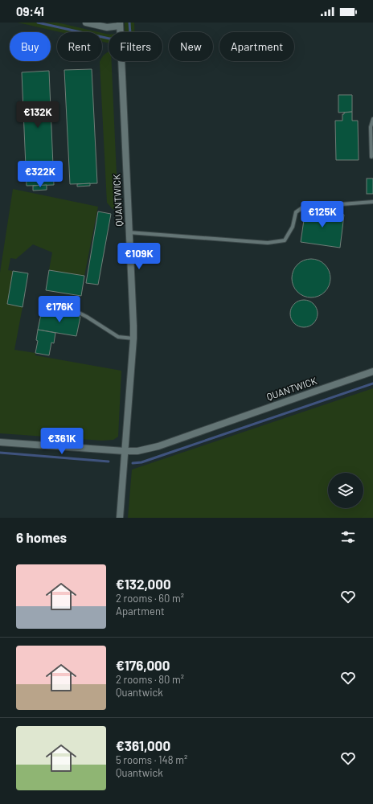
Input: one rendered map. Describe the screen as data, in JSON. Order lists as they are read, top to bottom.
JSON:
{
  "streets": {
    "street": ["QUANTWICK"]
  },
  "page": {
    "status": "09:41",
    "chip": [
      "Buy",
      "Rent",
      "Filters",
      "New",
      "Apartment"
    ],
    "price": [
      "€132K",
      "€322K",
      "€125K",
      "€109K",
      "€176K",
      "€361K"
    ],
    "heading": "6 homes",
    "list": [
      {
        "name": "€132,000",
        "note": "2 rooms · 60 m² · Apartment"
      },
      {
        "name": "€176,000",
        "note": "2 rooms · 80 m² · Quantwick"
      },
      {
        "name": "€361,000",
        "note": "5 rooms · 148 m² · Quantwick"
      }
    ]
  }
}
